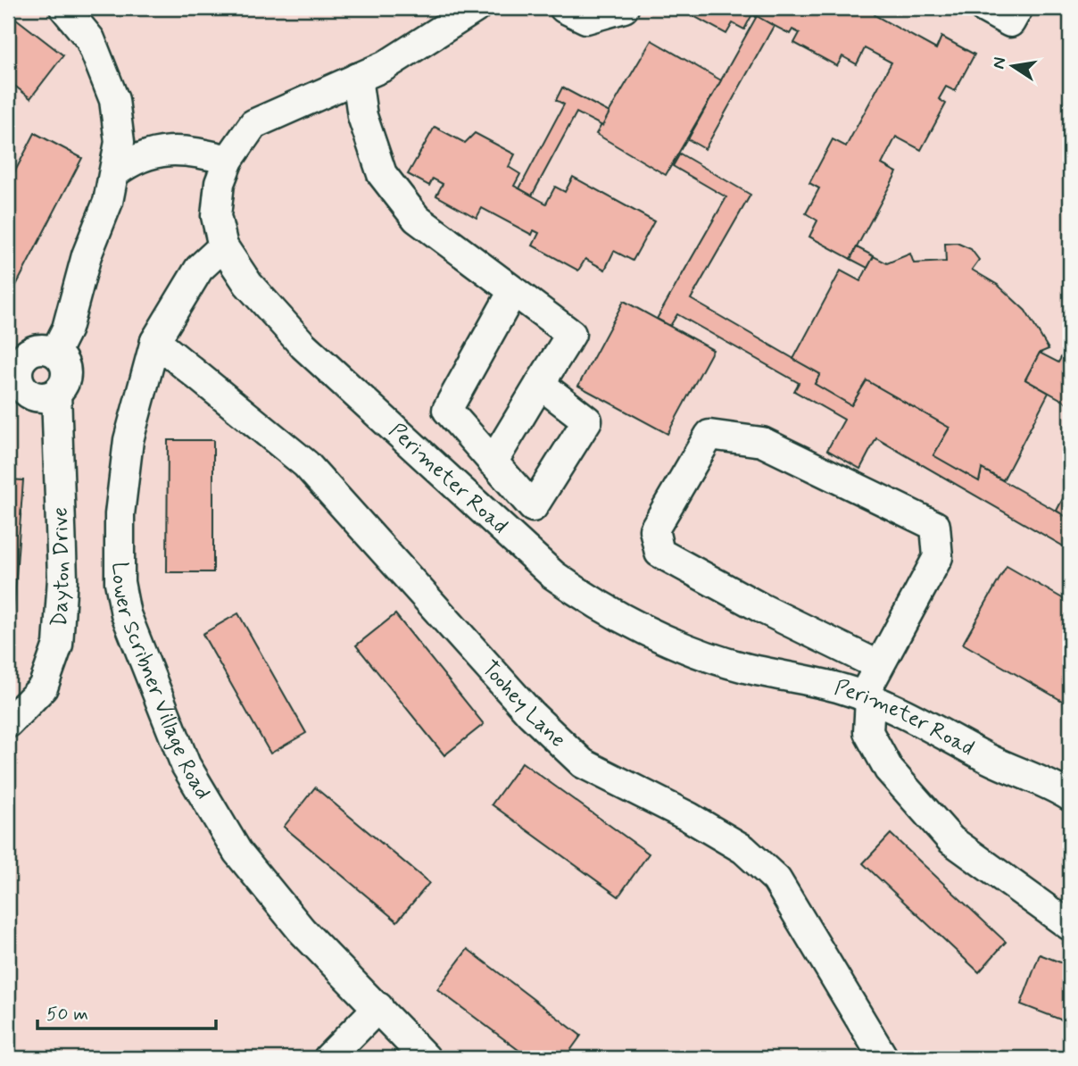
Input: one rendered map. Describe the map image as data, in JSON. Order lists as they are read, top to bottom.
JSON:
{
  "streets": {
    "lane": [
      "Perimeter Road",
      "Dayton Drive",
      "Lower Scribner Village Road",
      "Toohey Lane"
    ]
  },
  "crossings": [
    ["Perimeter Road", "Lower Scribner Village Road"],
    ["Lower Scribner Village Road", "Toohey Lane"]
  ],
  "scale_bar": "50 m",
  "north": "left"
}
